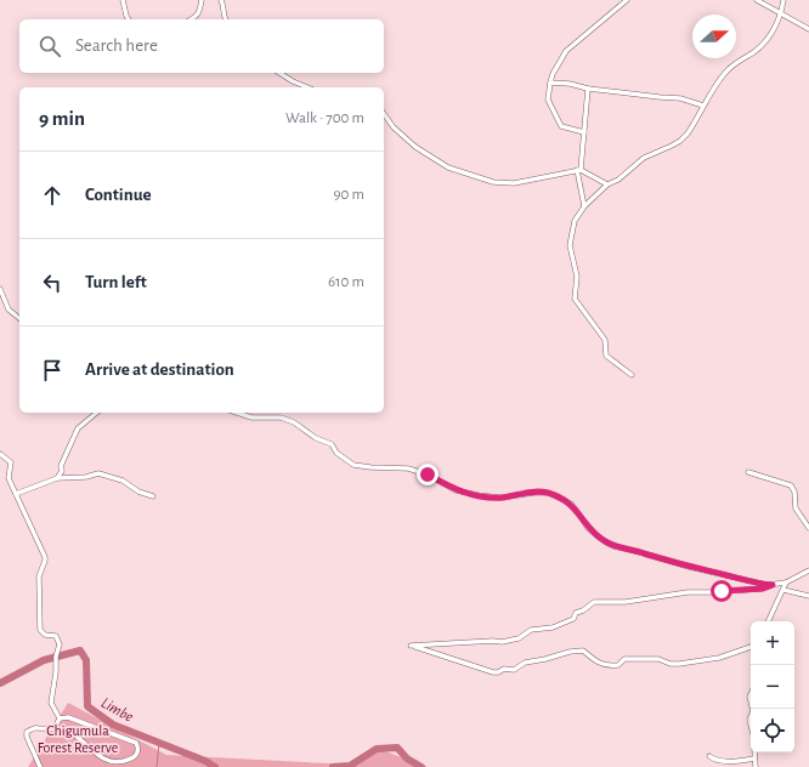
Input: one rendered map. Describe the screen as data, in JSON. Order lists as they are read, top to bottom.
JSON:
{
  "water": ["Limbe"],
  "parks": ["Chigumula Forest Reserve"],
  "north": "right",
  "page": {
    "search": "Search here",
    "heading": ["9 min", "Walk · 700 m"],
    "list": [
      ["Continue", "90 m"],
      ["Turn left", "610 m"],
      "Arrive at destination"
    ],
    "map_buttons": ["+", "−"]
  }
}
